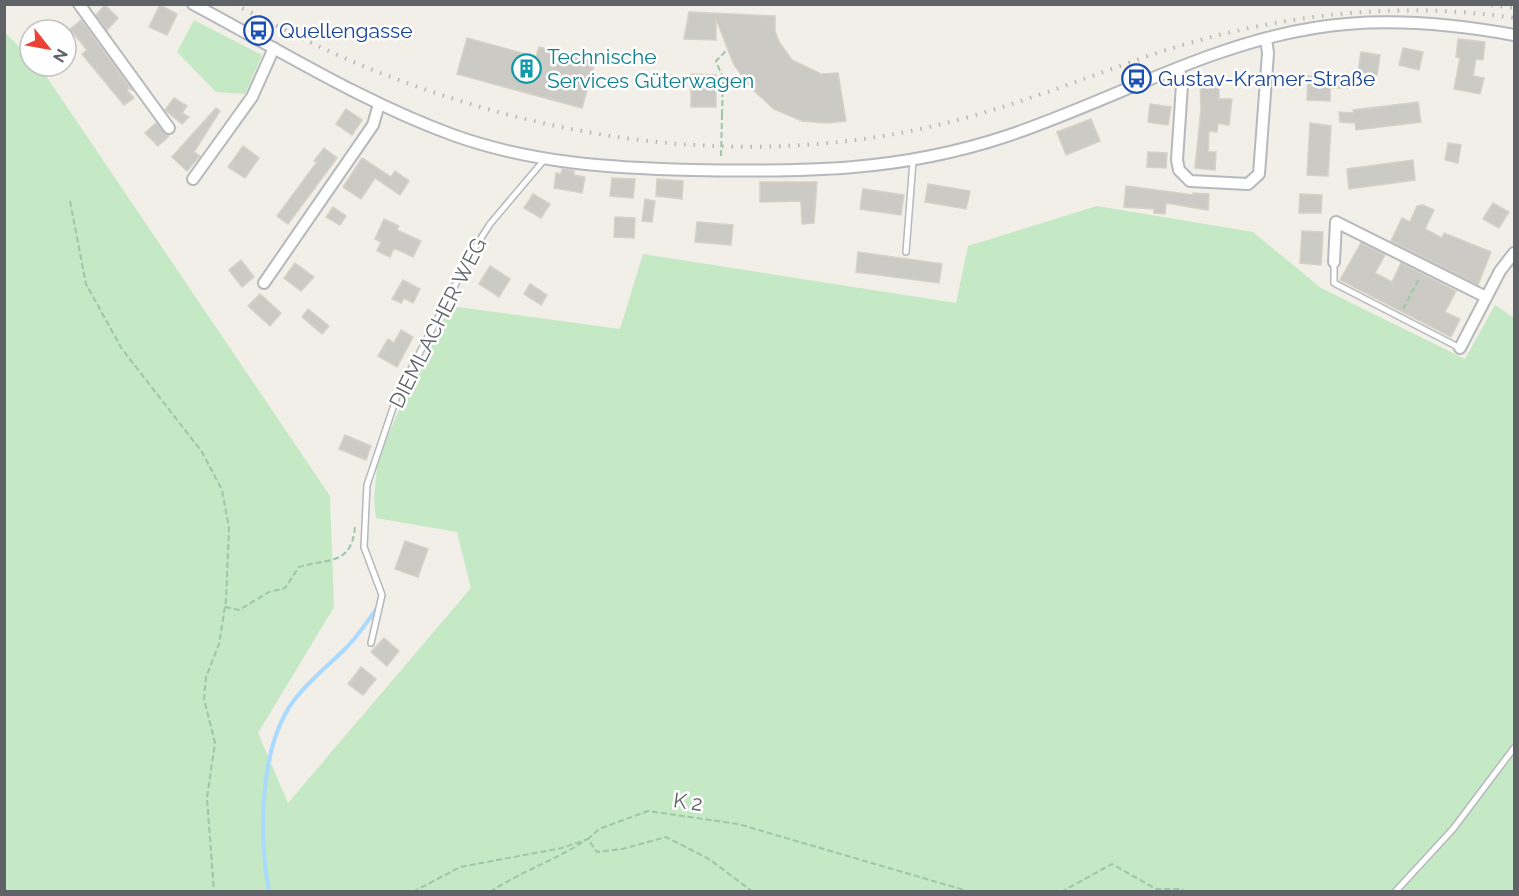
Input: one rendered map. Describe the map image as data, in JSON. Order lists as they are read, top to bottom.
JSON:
{
  "streets": {
    "lane": ["DIEMLACHER WEG"],
    "path": ["K 2"]
  },
  "places": {
    "bus stop": ["Quellengasse", "Gustav-Kramer-Straße"],
    "building": ["Technische Services Güterwagen"]
  },
  "north": "bottom right"
}
